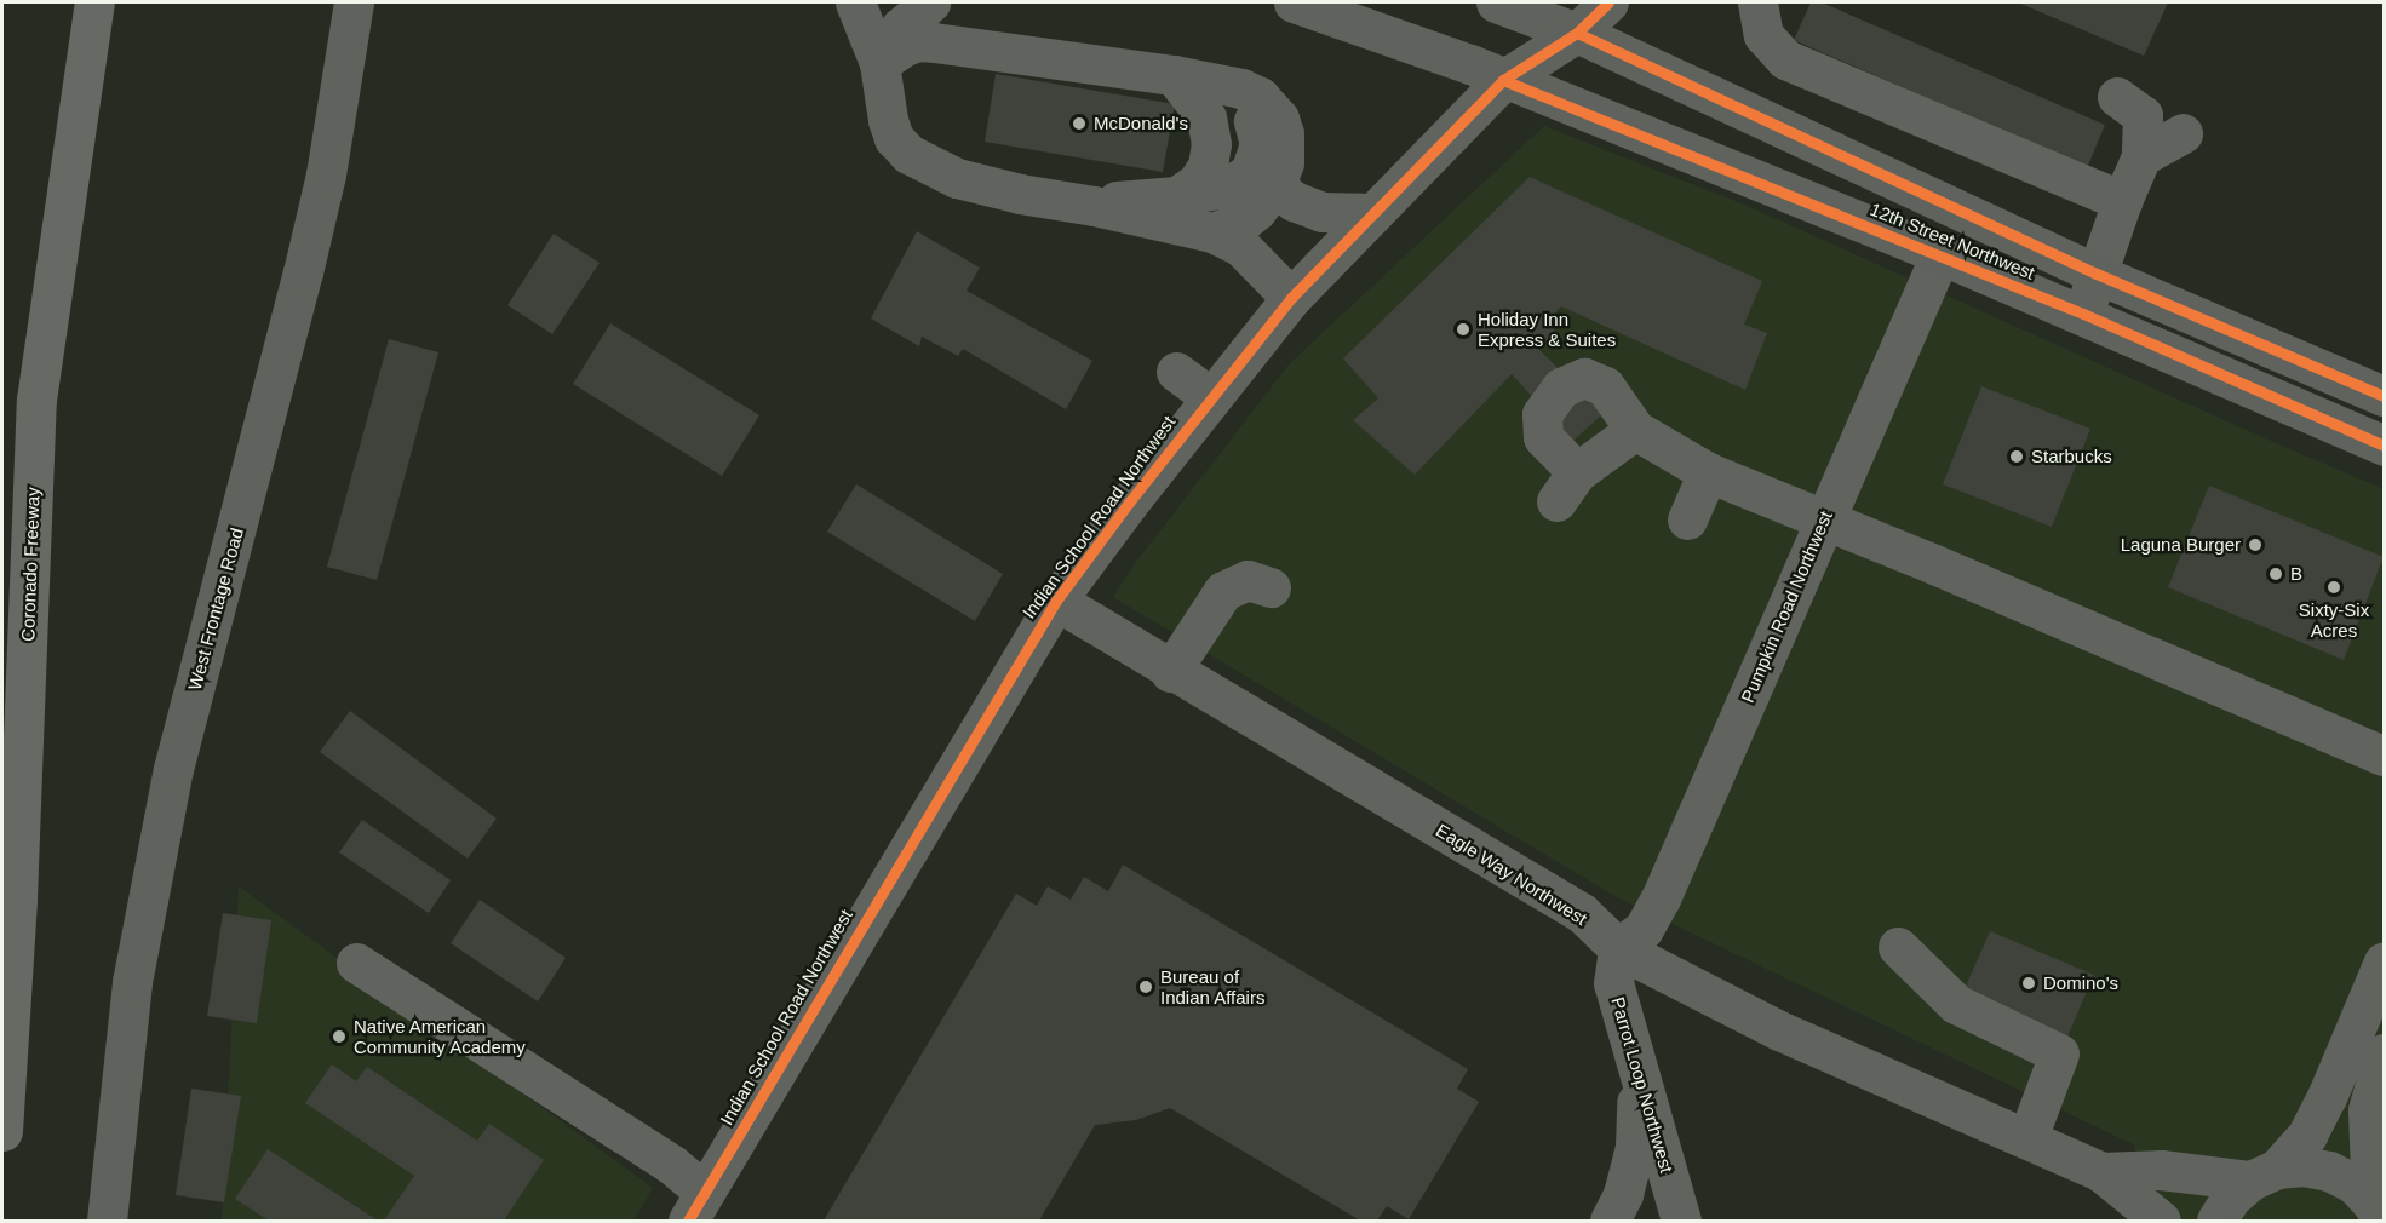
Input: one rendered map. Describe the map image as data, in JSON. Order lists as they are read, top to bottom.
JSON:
{
  "streets": {
    "highway": ["Coronado Freeway"],
    "main road": ["12th Street Northwest", "Indian School Road Northwest", "West Frontage Road"],
    "street": ["Pumpkin Road Northwest", "Eagle Way Northwest", "Parrot Loop Northwest"]
  },
  "crossings": [
    ["12th Street Northwest", "Indian School Road Northwest"],
    ["12th Street Northwest", "Pumpkin Road Northwest"],
    ["Indian School Road Northwest", "Eagle Way Northwest"],
    ["Pumpkin Road Northwest", "Eagle Way Northwest"],
    ["Pumpkin Road Northwest", "Parrot Loop Northwest"],
    ["Eagle Way Northwest", "Parrot Loop Northwest"]
  ],
  "places": [
    "McDonald's",
    "Holiday Inn Express & Suites",
    "Starbucks",
    "Laguna Burger",
    "B",
    "Sixty-Six Acres",
    "Domino's",
    "Bureau of Indian Affairs",
    "Native American Community Academy"
  ]
}
